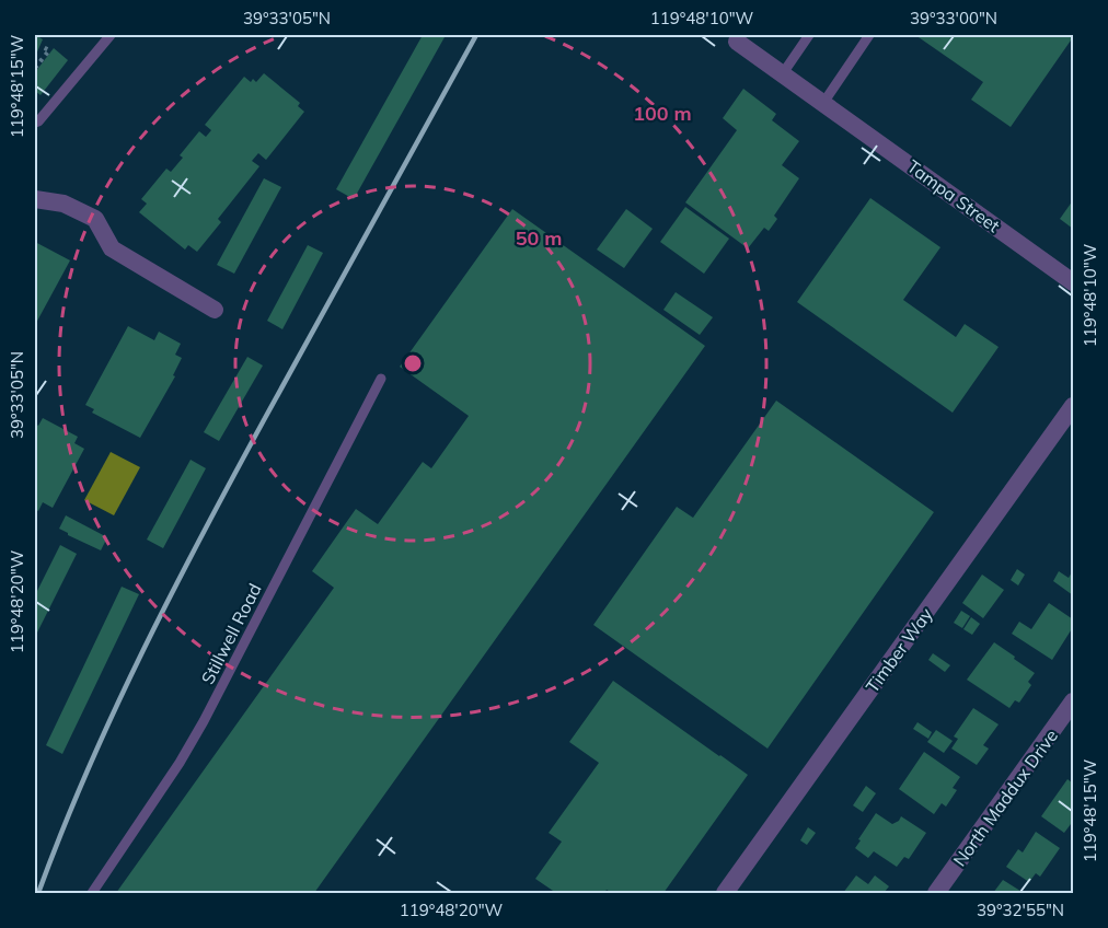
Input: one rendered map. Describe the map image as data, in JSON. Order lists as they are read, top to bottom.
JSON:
{
  "streets": {
    "street": ["Tampa Street", "Timber Way", "North Maddux Drive"],
    "lane": ["Stillwell Road"]
  },
  "coordinates": [
    "39°33'05\"N",
    "119°48'10\"W",
    "39°33'00\"N",
    "119°48'15\"W",
    "119°48'20\"W",
    "39°32'55\"N"
  ],
  "rings": ["100 m", "50 m"]
}
